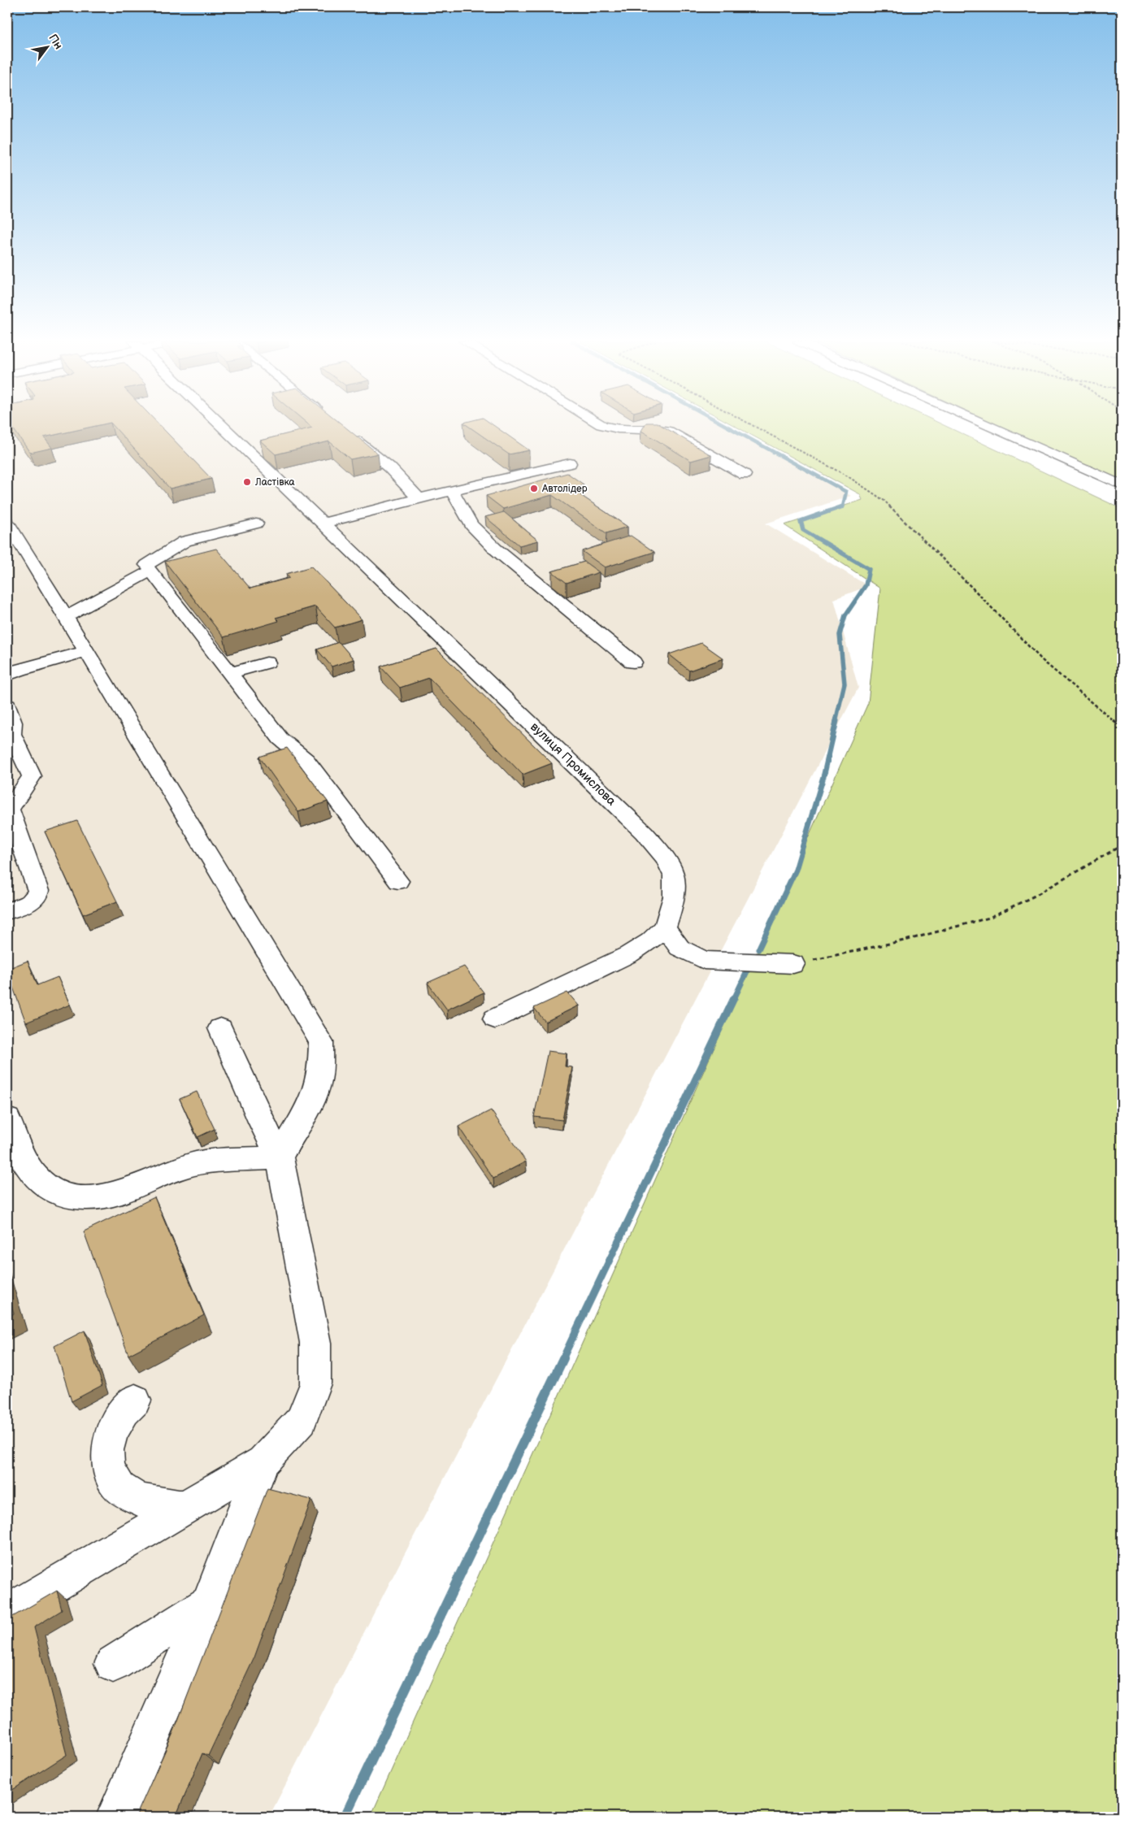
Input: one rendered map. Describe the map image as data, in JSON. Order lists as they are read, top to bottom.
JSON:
{
  "streets": {
    "street": ["вулиця Промислова"]
  },
  "places": ["Ластівка", "Автолідер"],
  "north": "top right"
}
